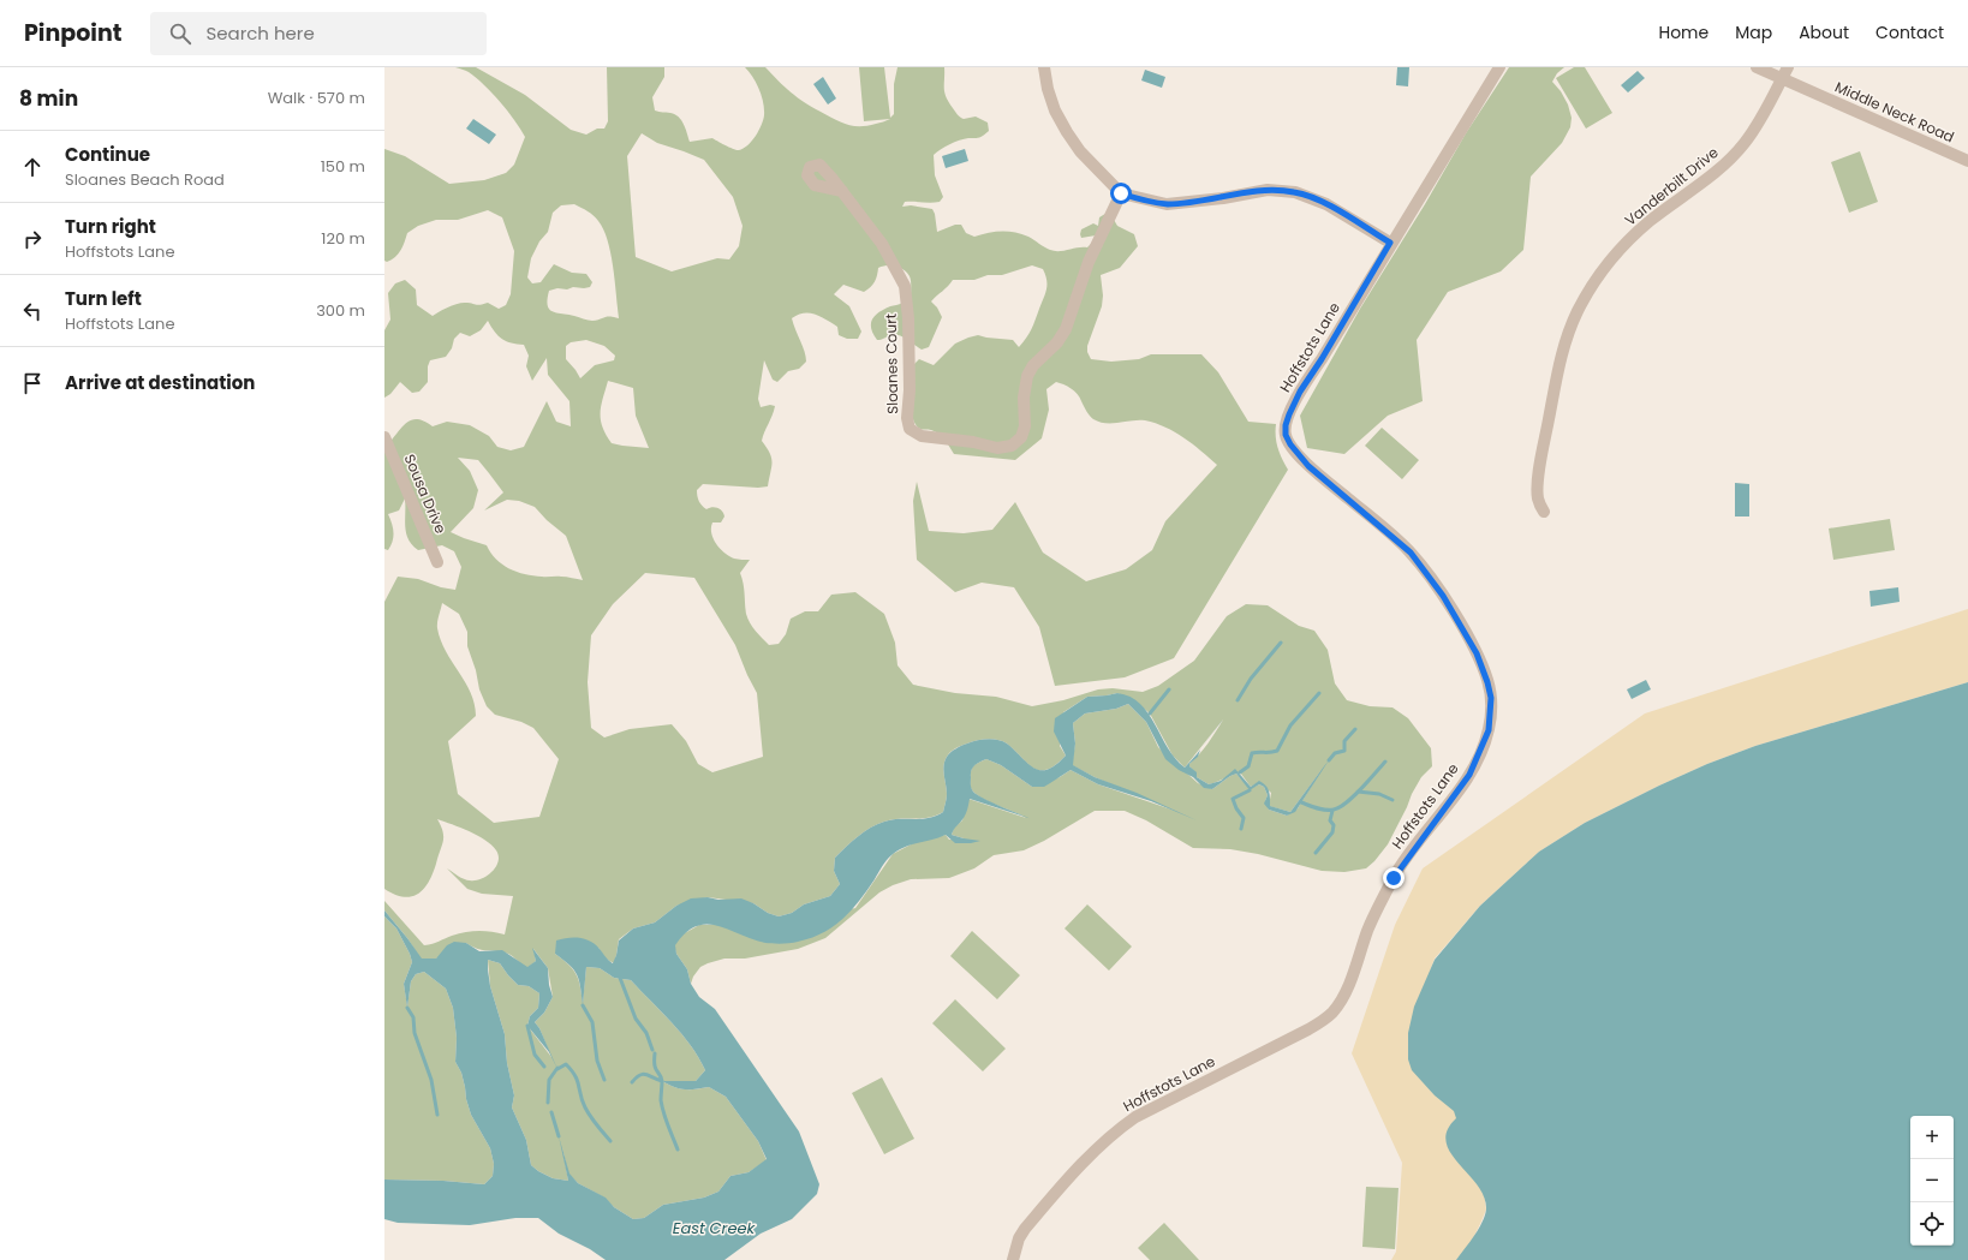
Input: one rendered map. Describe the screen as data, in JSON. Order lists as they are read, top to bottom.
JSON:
{
  "streets": {
    "street": [
      "Middle Neck Road",
      "Vanderbilt Drive",
      "Hoffstots Lane",
      "Sloanes Court",
      "Sousa Drive"
    ]
  },
  "crossings": [
    ["Middle Neck Road", "Vanderbilt Drive"]
  ],
  "water": ["East Creek"],
  "page": {
    "header": "Pinpoint",
    "search": "Search here",
    "nav": [
      "Home",
      "Map",
      "About",
      "Contact"
    ],
    "heading": ["8 min", "Walk · 570 m"],
    "list": [
      ["Continue", "Sloanes Beach Road", "150 m"],
      ["Turn right", "Hoffstots Lane", "120 m"],
      ["Turn left", "Hoffstots Lane", "300 m"],
      "Arrive at destination"
    ],
    "map_buttons": ["+", "−"]
  }
}
